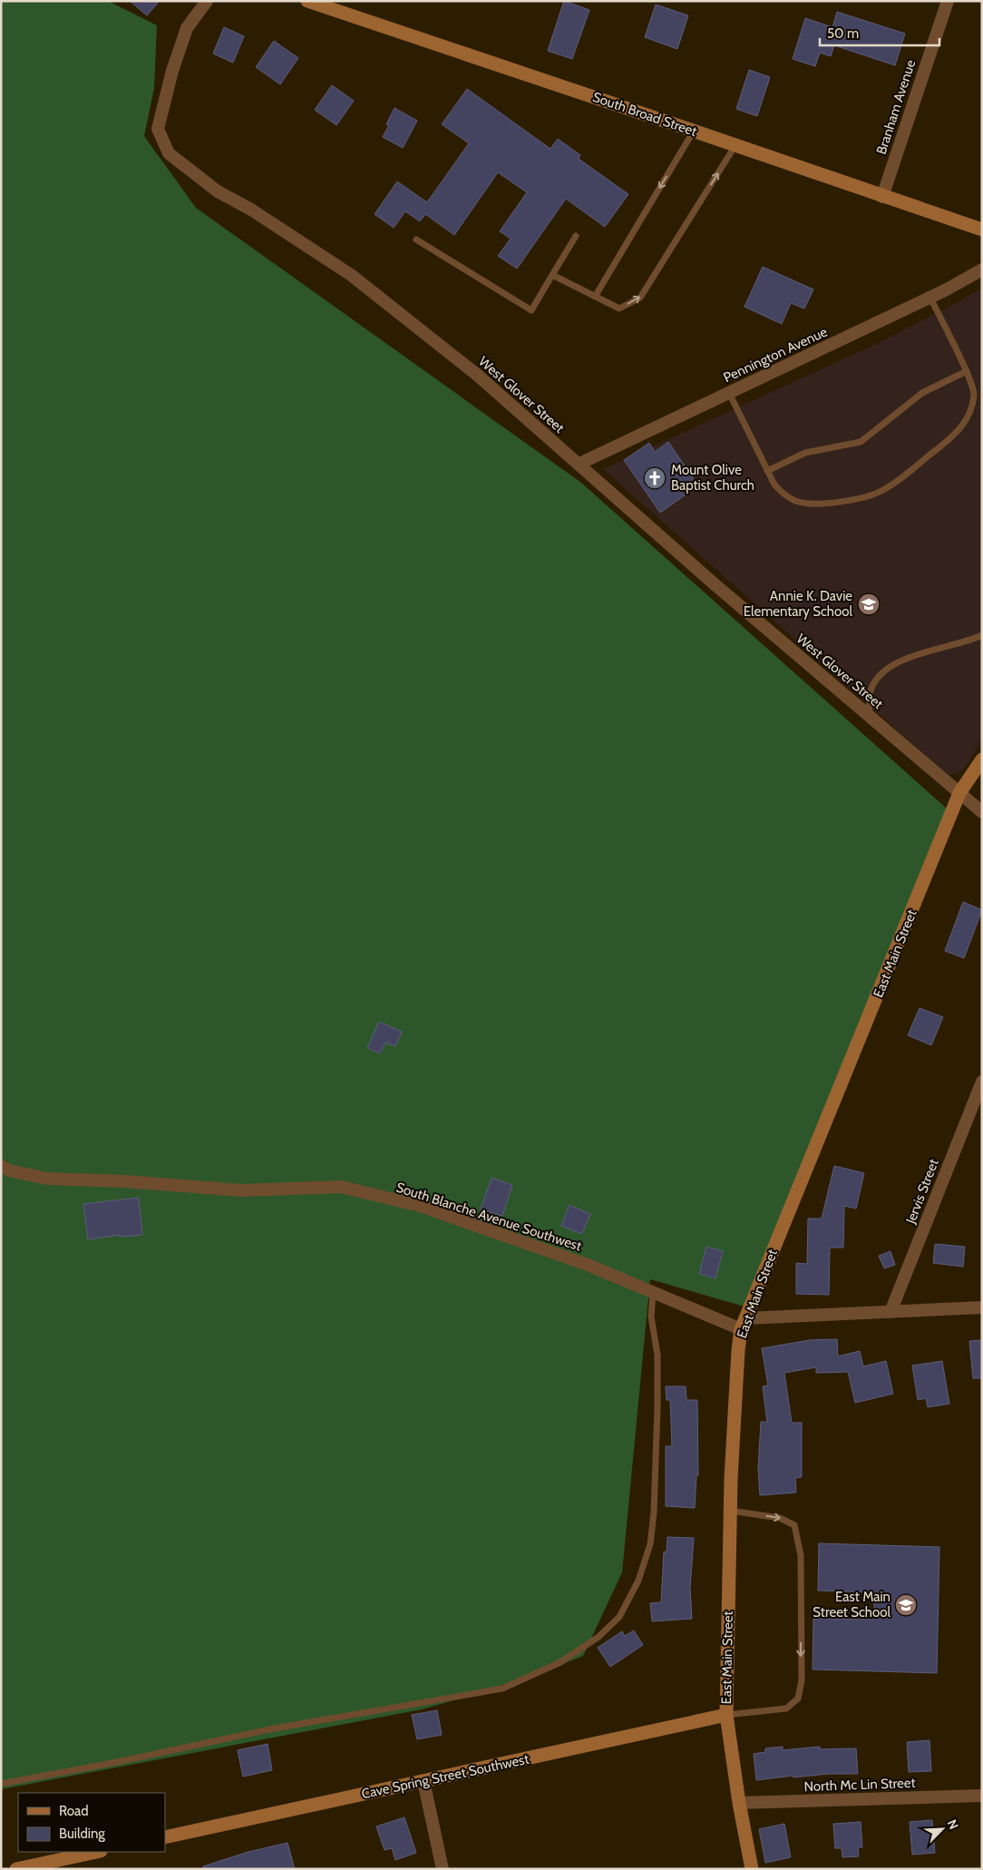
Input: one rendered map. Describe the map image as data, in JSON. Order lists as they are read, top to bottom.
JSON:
{
  "streets": {
    "main road": ["South Broad Street", "East Main Street", "Cave Spring Street Southwest"],
    "street": [
      "Branham Avenue",
      "Pennington Avenue",
      "West Glover Street",
      "Jervis Street",
      "South Blanche Avenue Southwest",
      "North Mc Lin Street"
    ]
  },
  "crossings": [
    ["Branham Avenue", "South Broad Street"],
    ["Pennington Avenue", "West Glover Street"],
    ["West Glover Street", "East Main Street"],
    ["East Main Street", "South Blanche Avenue Southwest"],
    ["East Main Street", "Cave Spring Street Southwest"],
    ["East Main Street", "North Mc Lin Street"]
  ],
  "places": {
    "church": ["Mount Olive Baptist Church"],
    "school or university": ["Annie K. Davie Elementary School", "East Main Street School"]
  },
  "legend": ["Road", "Building"],
  "scale_bar": "50 m",
  "north": "top right"
}
